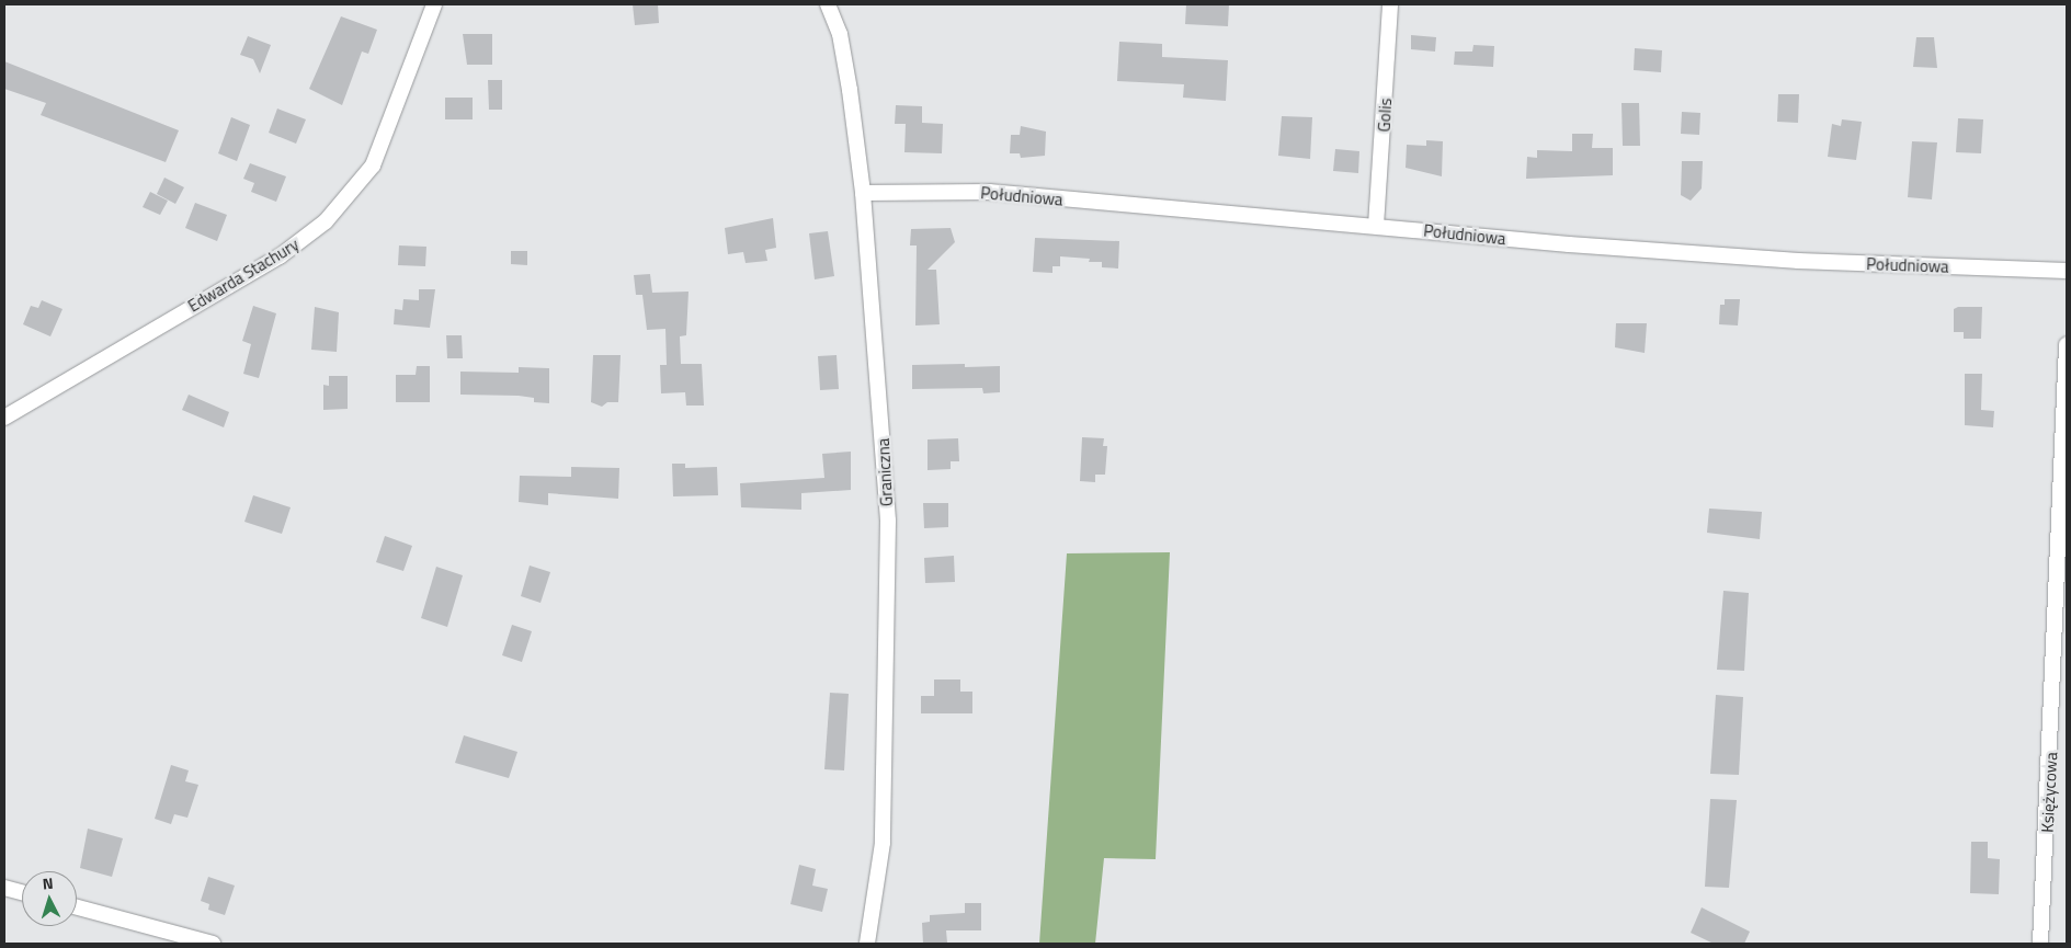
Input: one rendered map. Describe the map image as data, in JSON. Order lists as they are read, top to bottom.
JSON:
{
  "streets": {
    "street": [
      "Golis",
      "Południowa",
      "Edwarda Stachury",
      "Graniczna",
      "Księżycowa"
    ]
  },
  "crossings": [
    ["Golis", "Południowa"],
    ["Południowa", "Graniczna"]
  ],
  "north": "top"
}
